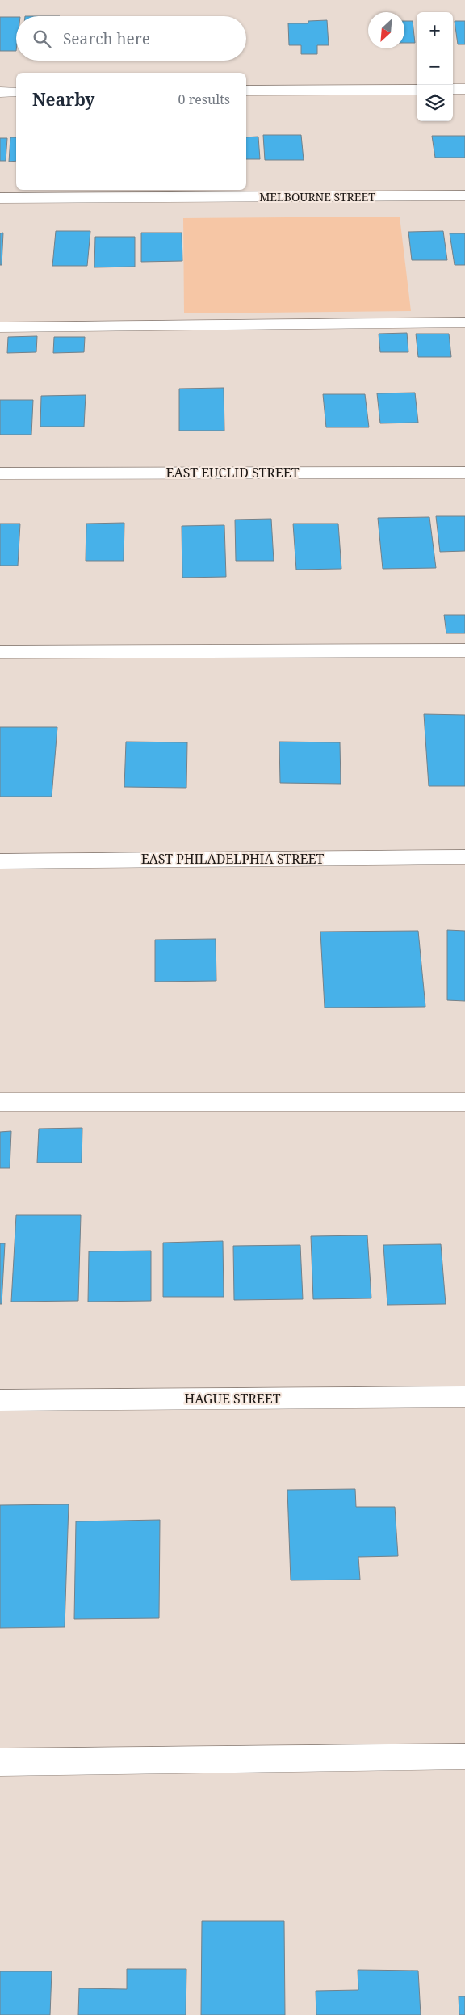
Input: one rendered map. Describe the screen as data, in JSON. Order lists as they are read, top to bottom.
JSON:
{
  "streets": {
    "street": [
      "MELBOURNE STREET",
      "EAST EUCLID STREET",
      "EAST PHILADELPHIA STREET",
      "HAGUE STREET"
    ]
  },
  "north": "bottom left",
  "page": {
    "map_buttons": ["+", "−"],
    "search": "Search here",
    "heading": ["Nearby", "0 results"]
  }
}
